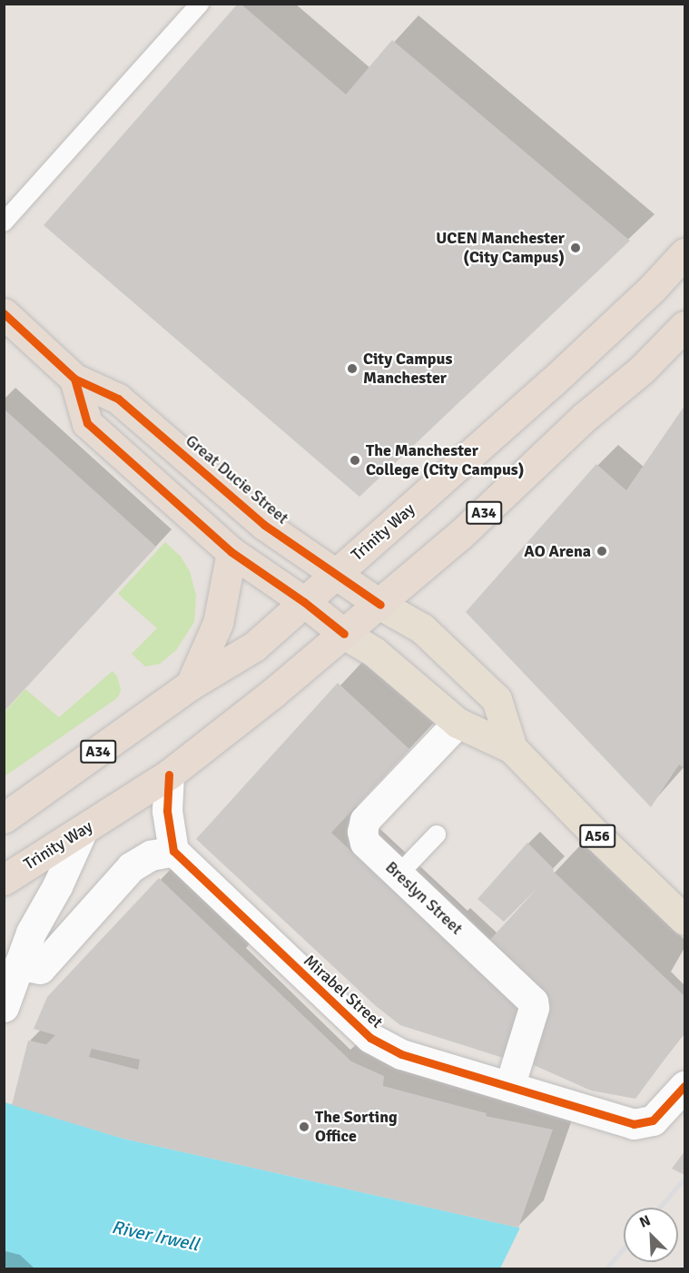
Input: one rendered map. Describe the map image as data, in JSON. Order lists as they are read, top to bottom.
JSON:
{
  "streets": {
    "highway": [
      "Great Ducie Street",
      "A34",
      "Trinity Way",
      "A56"
    ],
    "street": ["Breslyn Street", "Mirabel Street"]
  },
  "crossings": [
    ["Great Ducie Street", "Trinity Way"],
    ["Great Ducie Street", "Breslyn Street"],
    ["Breslyn Street", "Mirabel Street"]
  ],
  "water": ["River Irwell"],
  "places": [
    "UCEN Manchester (City Campus)",
    "City Campus Manchester",
    "The Manchester College (City Campus)",
    "AO Arena",
    "The Sorting Office"
  ],
  "north": "top left"
}
